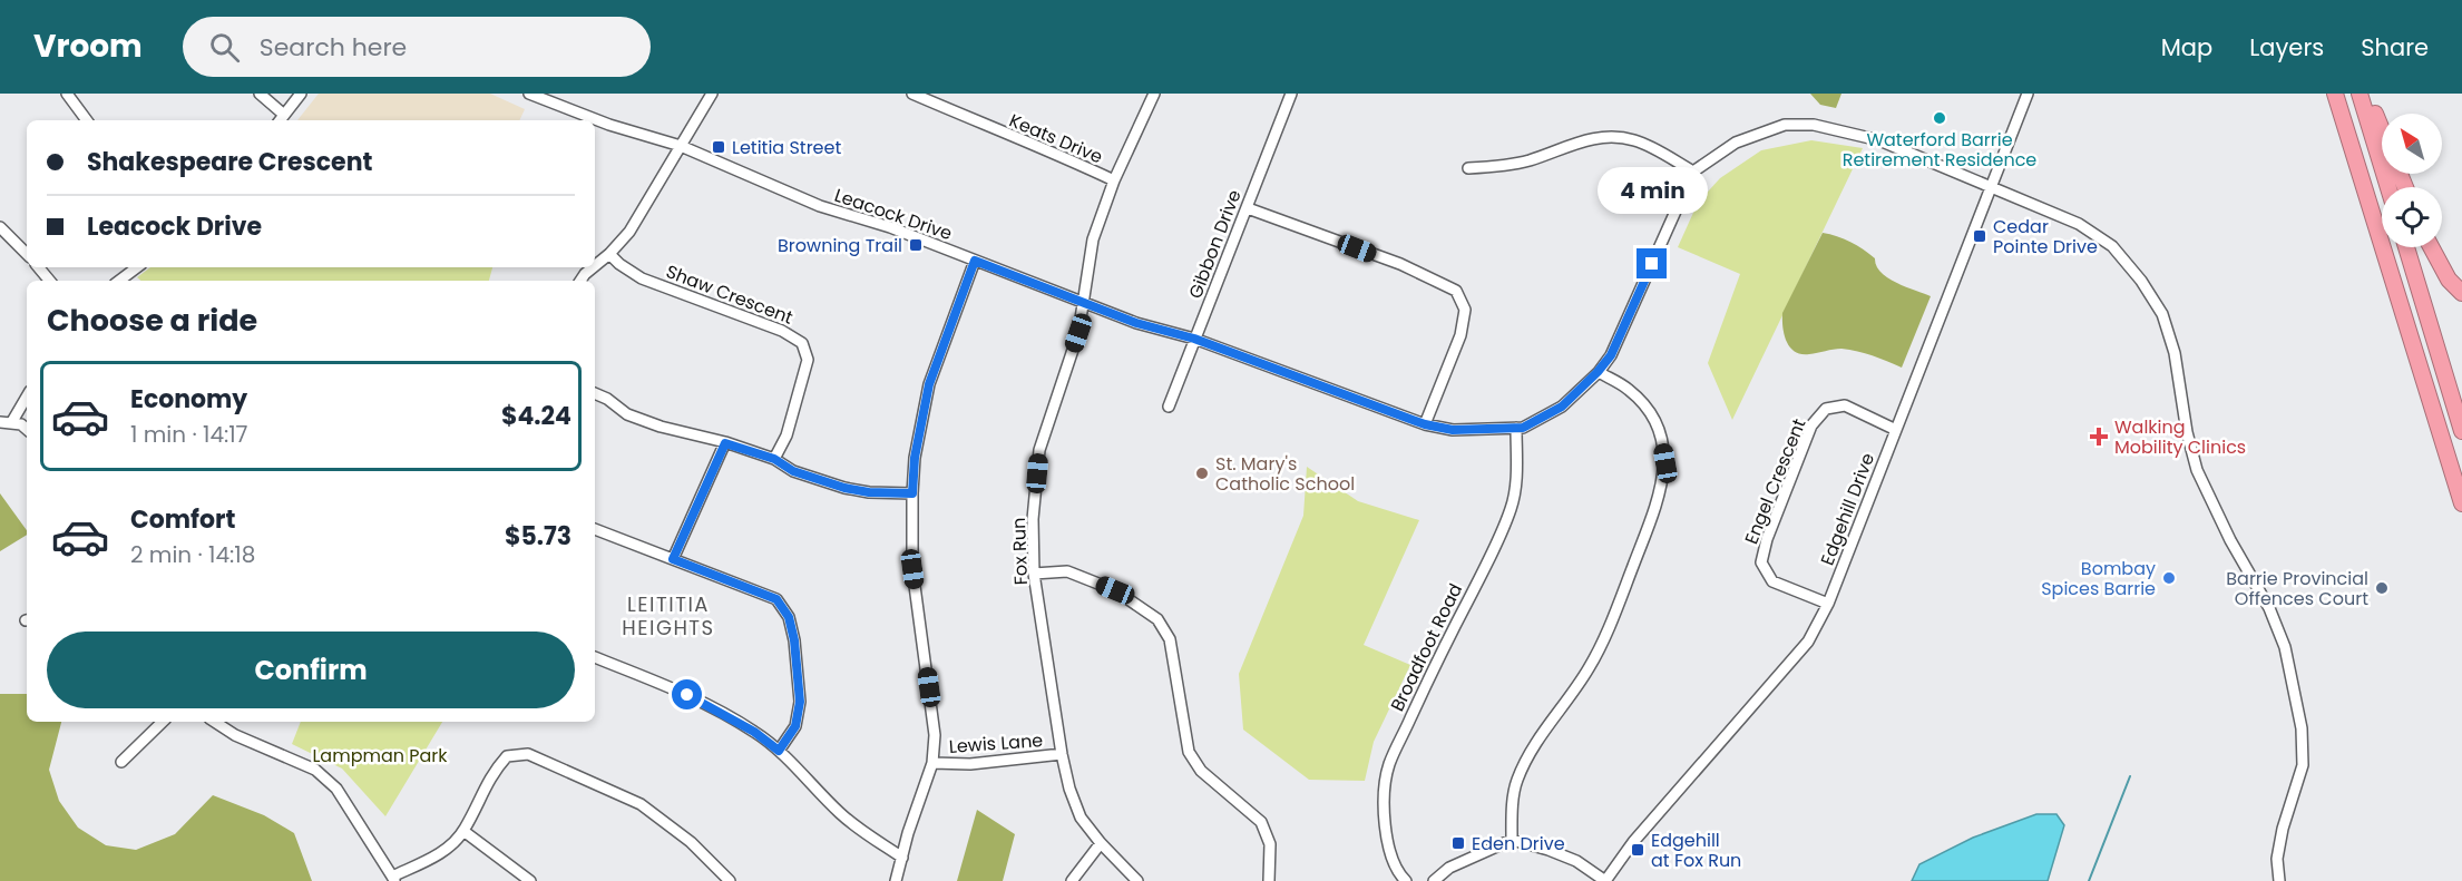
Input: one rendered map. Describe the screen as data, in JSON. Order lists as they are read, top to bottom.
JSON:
{
  "streets": {
    "street": [
      "Keats Drive",
      "Leacock Drive",
      "Gibbon Drive",
      "Shaw Crescent",
      "Engel Crescent",
      "Edgehill Drive",
      "Fox Run",
      "Broadfoot Road",
      "Lewis Lane"
    ]
  },
  "crossings": [
    ["Keats Drive", "Fox Run"],
    ["Leacock Drive", "Gibbon Drive"],
    ["Leacock Drive", "Fox Run"],
    ["Leacock Drive", "Broadfoot Road"],
    ["Engel Crescent", "Edgehill Drive"],
    ["Fox Run", "Lewis Lane"]
  ],
  "districts": ["LEITITIA HEIGHTS"],
  "parks": ["Lampman Park"],
  "places": {
    "other": [
      "Waterford Barrie Retirement Residence",
      "St. Mary's Catholic School",
      "Bombay Spices Barrie",
      "Barrie Provincial Offences Court"
    ],
    "transit": [
      "Letitia Street",
      "Cedar Pointe Drive",
      "Browning Trail",
      "Eden Drive",
      "Edgehill at Fox Run"
    ],
    "health": ["Walking Mobility Clinics"]
  },
  "north": "top left",
  "page": {
    "header": "Vroom",
    "search": "Search here",
    "nav": ["Map", "Layers", "Share"],
    "banner": ["Shakespeare Crescent", "Leacock Drive"],
    "bubble": "4 min",
    "heading": "Choose a ride",
    "list": [
      {
        "name": "Economy",
        "note": "1 min · 14:17",
        "value": "$4.24"
      },
      {
        "name": "Comfort",
        "note": "2 min · 14:18",
        "value": "$5.73"
      }
    ],
    "buttons": "Confirm"
  }
}
